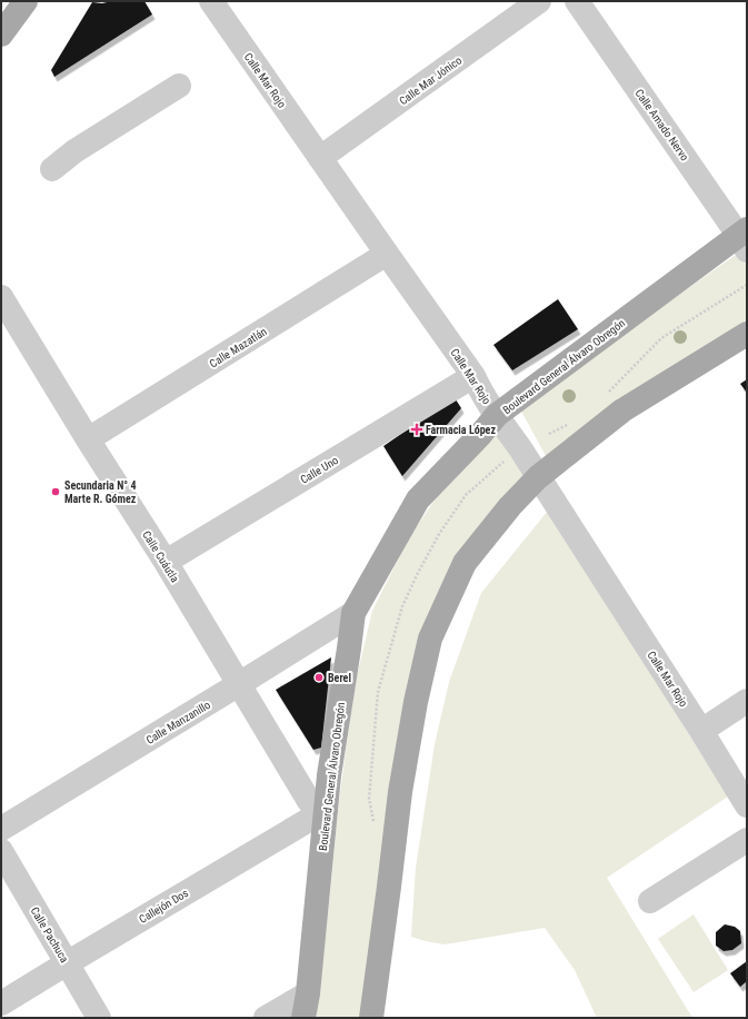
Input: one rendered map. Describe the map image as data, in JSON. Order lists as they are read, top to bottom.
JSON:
{
  "streets": {
    "main road": ["Boulevard General Álvaro Obregón"],
    "street": [
      "Calle Mar Rojo",
      "Calle Mar Jónico",
      "Calle Amado Nervo",
      "Calle Mazatlán",
      "Calle Uno",
      "Calle Cuáutla",
      "Calle Manzanillo",
      "Callejón Dos",
      "Calle Pachuca"
    ]
  },
  "crossings": [
    ["Calle Mar Rojo", "Calle Mar Jónico"],
    ["Calle Mar Rojo", "Calle Mazatlán"],
    ["Calle Mar Rojo", "Boulevard General Álvaro Obregón"],
    ["Calle Mar Rojo", "Calle Uno"],
    ["Calle Amado Nervo", "Boulevard General Álvaro Obregón"],
    ["Calle Mazatlán", "Calle Cuáutla"],
    ["Boulevard General Álvaro Obregón", "Calle Cuáutla"],
    ["Boulevard General Álvaro Obregón", "Calle Manzanillo"],
    ["Boulevard General Álvaro Obregón", "Callejón Dos"],
    ["Calle Uno", "Calle Cuáutla"],
    ["Calle Cuáutla", "Calle Manzanillo"],
    ["Calle Cuáutla", "Callejón Dos"],
    ["Callejón Dos", "Calle Pachuca"]
  ],
  "places": {
    "health": ["Farmacia López"],
    "other": ["Secundaria N° 4 Marte R. Gómez", "Berel"]
  }
}
